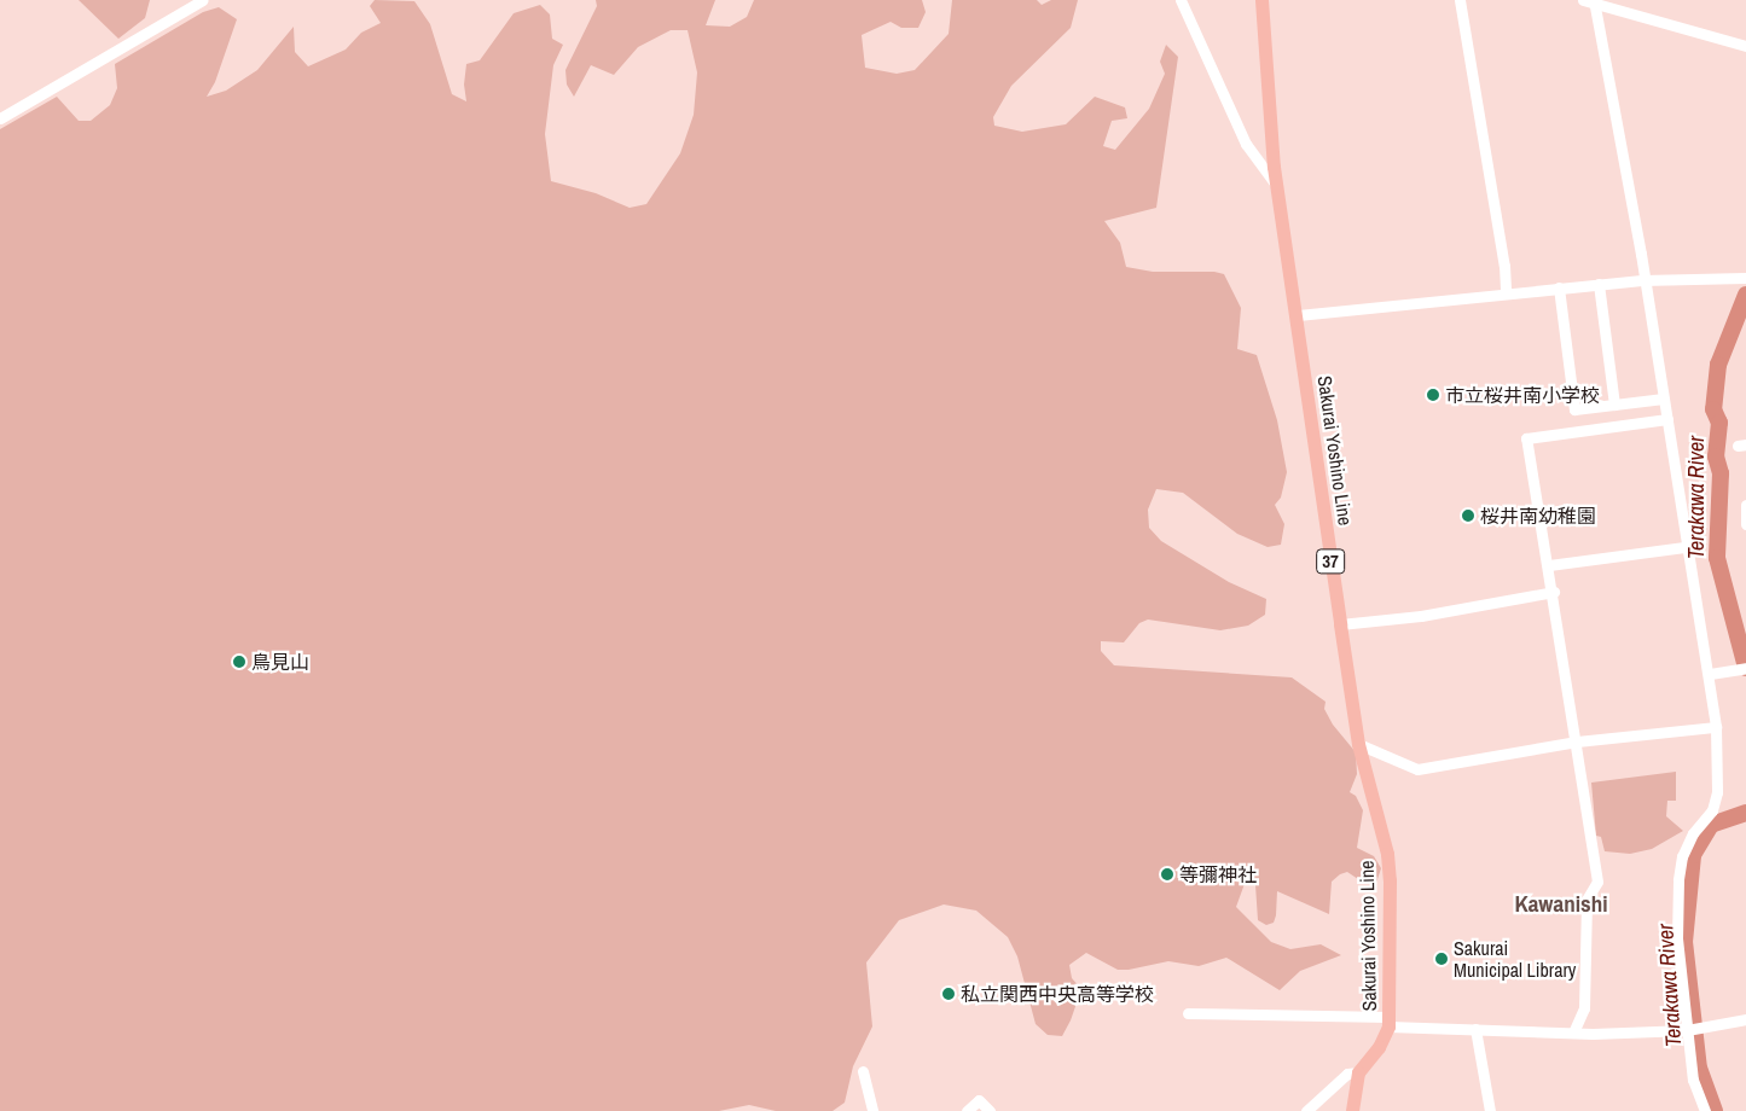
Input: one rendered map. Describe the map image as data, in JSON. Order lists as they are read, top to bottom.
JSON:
{
  "streets": {
    "main road": ["Sakurai Yoshino Line", "37"]
  },
  "districts": ["Kawanishi"],
  "water": ["Terakawa River"],
  "places": [
    "市立桜井南小学校",
    "桜井南幼稚園",
    "鳥見山",
    "等彌神社",
    "Sakurai Municipal Library",
    "私立関西中央高等学校"
  ]
}
